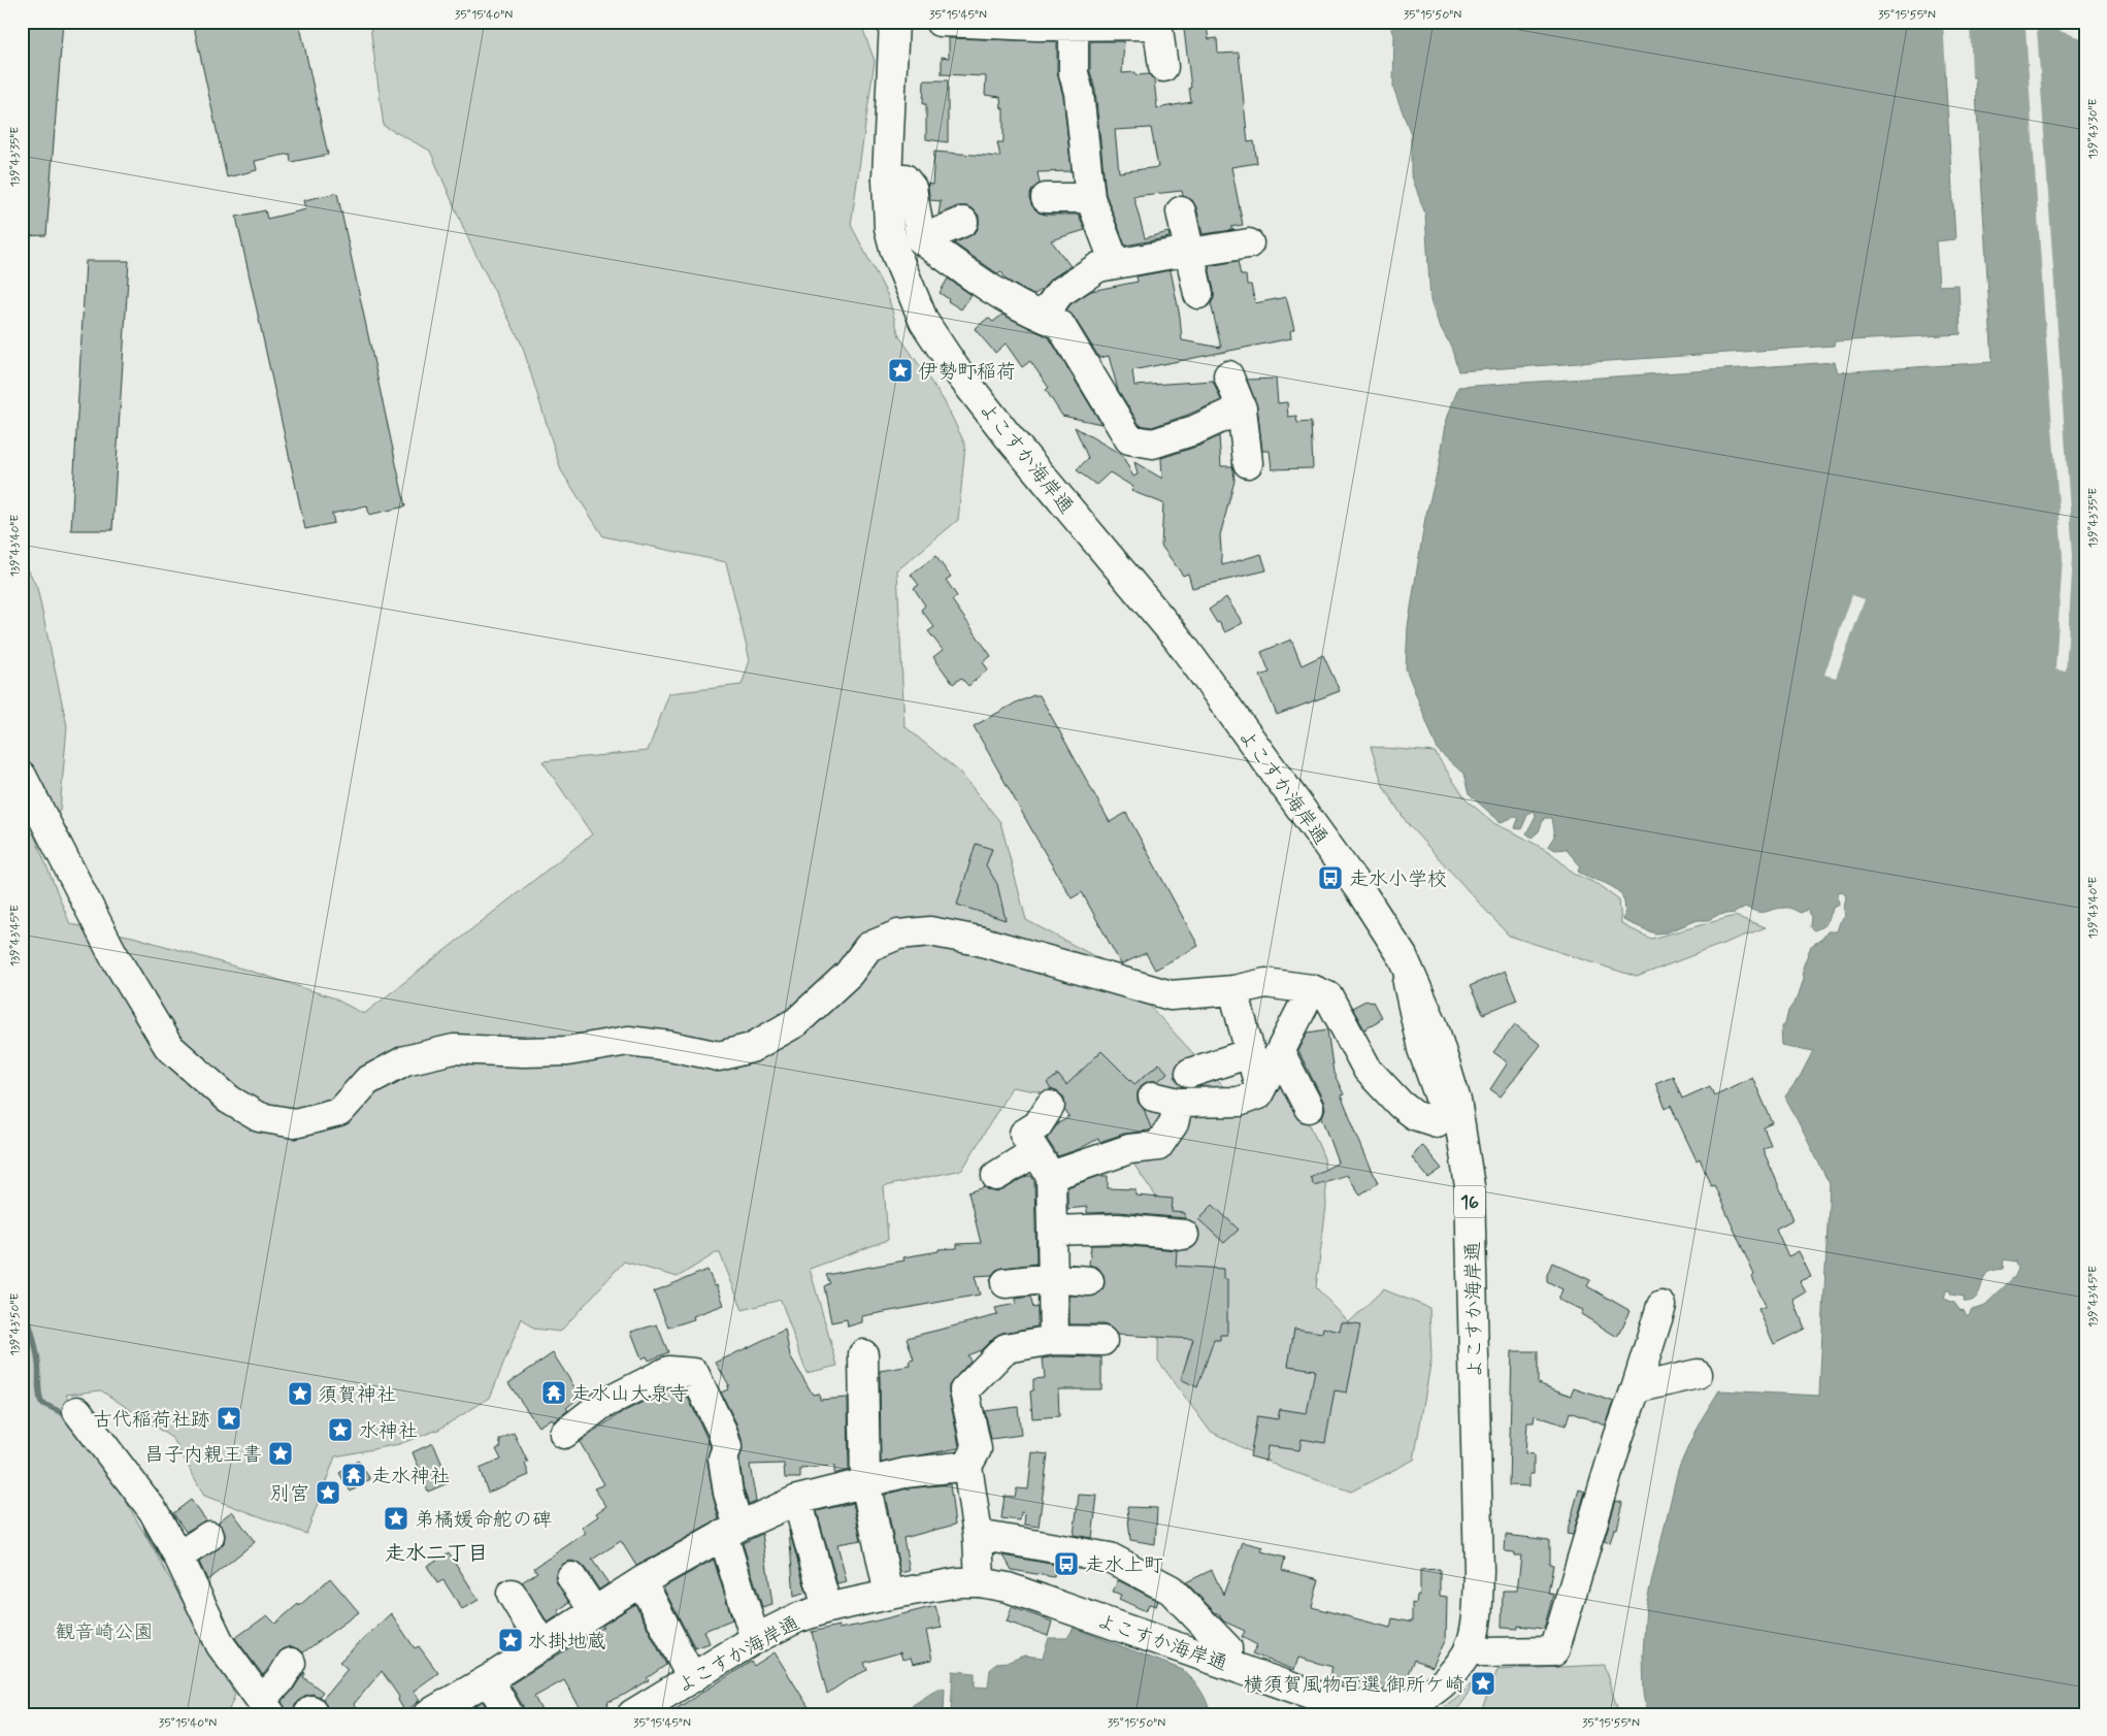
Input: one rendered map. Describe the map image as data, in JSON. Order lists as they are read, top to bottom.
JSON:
{
  "streets": {
    "main road": ["よこすか海岸通", "16"]
  },
  "districts": ["走水二丁目"],
  "parks": ["観音崎公園"],
  "places": {
    "place": [
      "伊勢町稲荷",
      "須賀神社",
      "古代稲荷社跡",
      "水神社",
      "昌子内親王書",
      "別宮",
      "弟橘媛命舵の碑",
      "水掛地蔵",
      "横須賀風物百選 御所ケ崎"
    ],
    "bus stop": ["走水小学校", "走水上町"],
    "temple": ["走水山大泉寺", "走水神社"]
  },
  "coordinates": [
    "35°15'40\"N",
    "35°15'45\"N",
    "35°15'50\"N",
    "35°15'55\"N",
    "139°43'30\"E",
    "139°43'35\"E",
    "139°43'40\"E",
    "139°43'45\"E",
    "139°43'50\"E"
  ]
}
